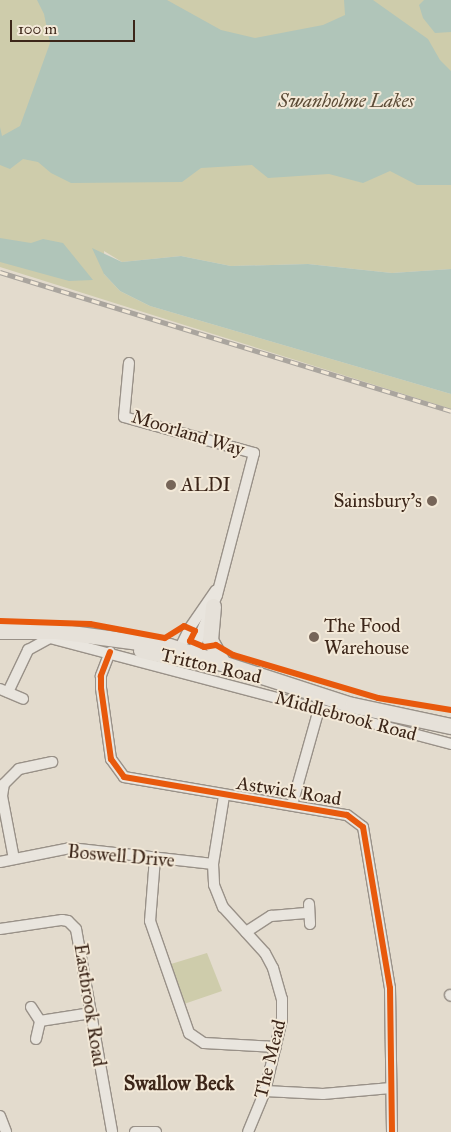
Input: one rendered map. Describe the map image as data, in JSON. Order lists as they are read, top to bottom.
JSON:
{
  "streets": {
    "main road": ["Tritton Road"],
    "street": [
      "Moorland Way",
      "Middlebrook Road",
      "Astwick Road",
      "Boswell Drive",
      "Eastbrook Road",
      "The Mead"
    ]
  },
  "crossings": [
    ["Moorland Way", "Tritton Road"],
    ["Middlebrook Road", "Astwick Road"],
    ["Astwick Road", "The Mead"],
    ["Boswell Drive", "The Mead"]
  ],
  "districts": ["Swallow Beck"],
  "parks": ["Swanholme Lakes"],
  "places": ["ALDI", "Sainsbury's", "The Food Warehouse"],
  "scale_bar": "100 m"
}
